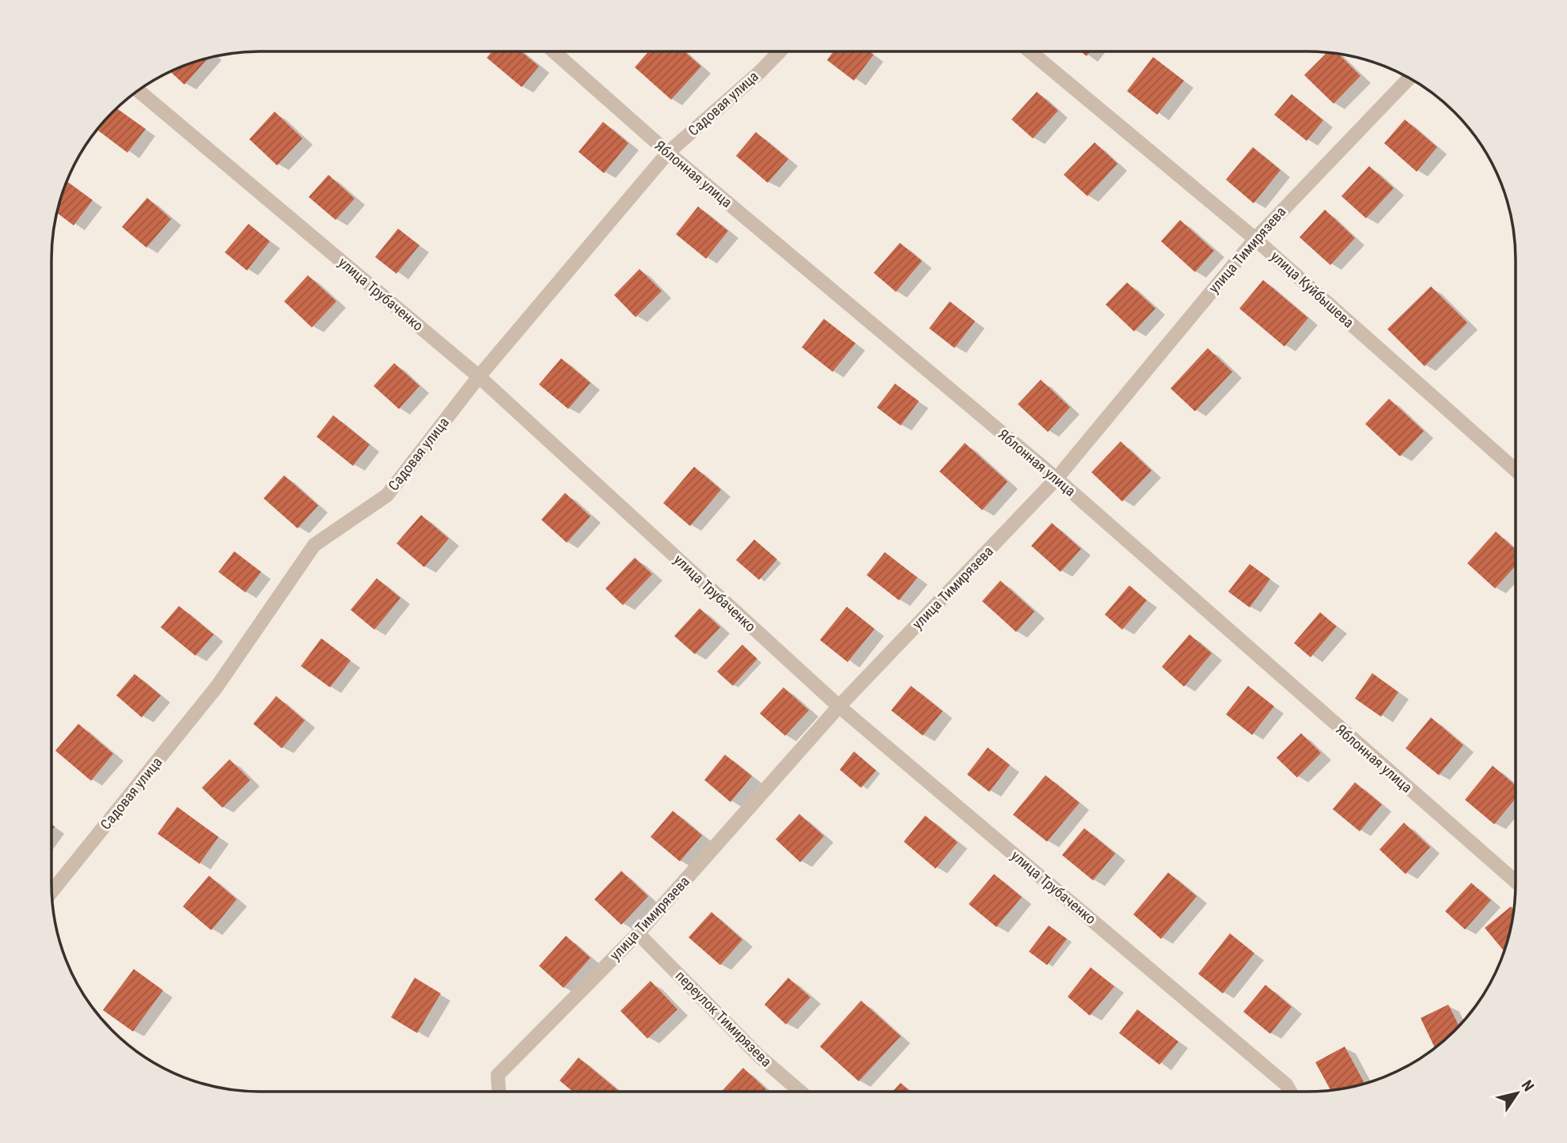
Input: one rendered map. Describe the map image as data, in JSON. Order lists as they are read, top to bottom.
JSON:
{
  "streets": {
    "street": [
      "Садовая улица",
      "Яблонная улица",
      "улица Тимирязева",
      "улица Куйбышева",
      "улица Трубаченко",
      "переулок Тимирязева"
    ]
  },
  "crossings": [
    ["Садовая улица", "Яблонная улица"],
    ["Садовая улица", "улица Трубаченко"],
    ["Яблонная улица", "улица Тимирязева"],
    ["улица Тимирязева", "улица Куйбышева"],
    ["улица Тимирязева", "улица Трубаченко"],
    ["улица Тимирязева", "переулок Тимирязева"]
  ],
  "north": "top right"
}
